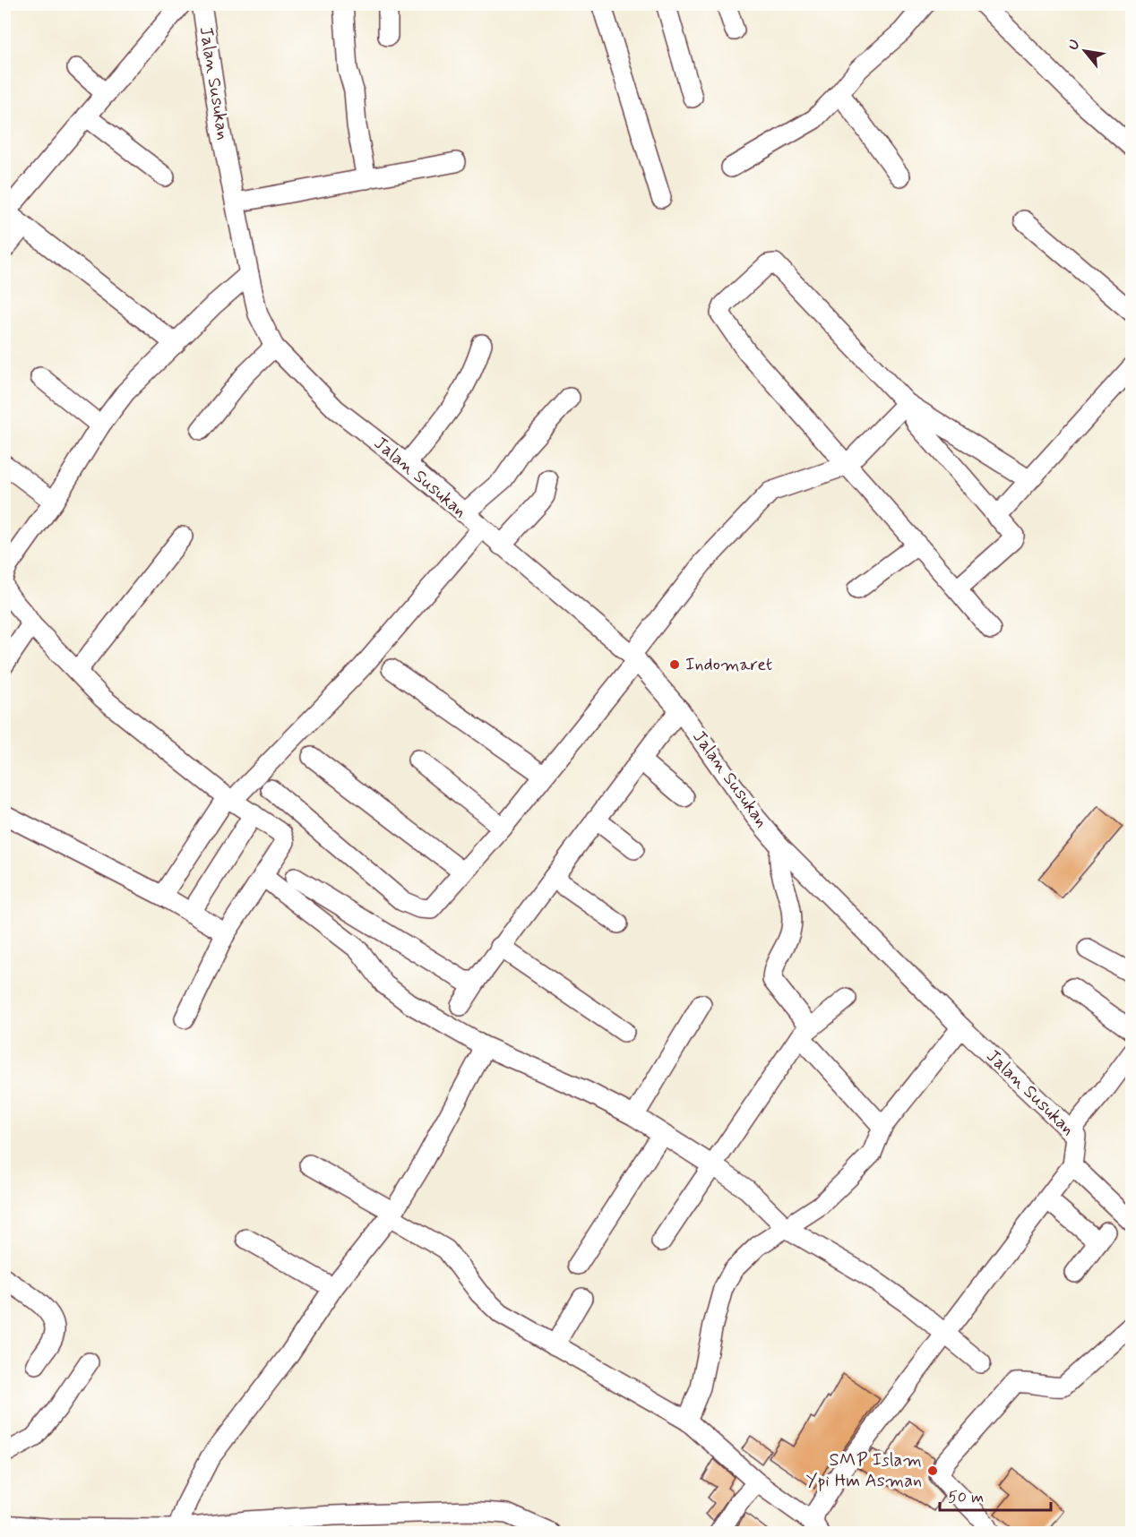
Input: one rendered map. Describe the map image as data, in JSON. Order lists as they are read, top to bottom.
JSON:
{
  "streets": {
    "street": ["Jalan Susukan"]
  },
  "places": ["Indomaret", "SMP Islam Ypi Hm Asman"],
  "scale_bar": "50 m",
  "north": "top left"
}
